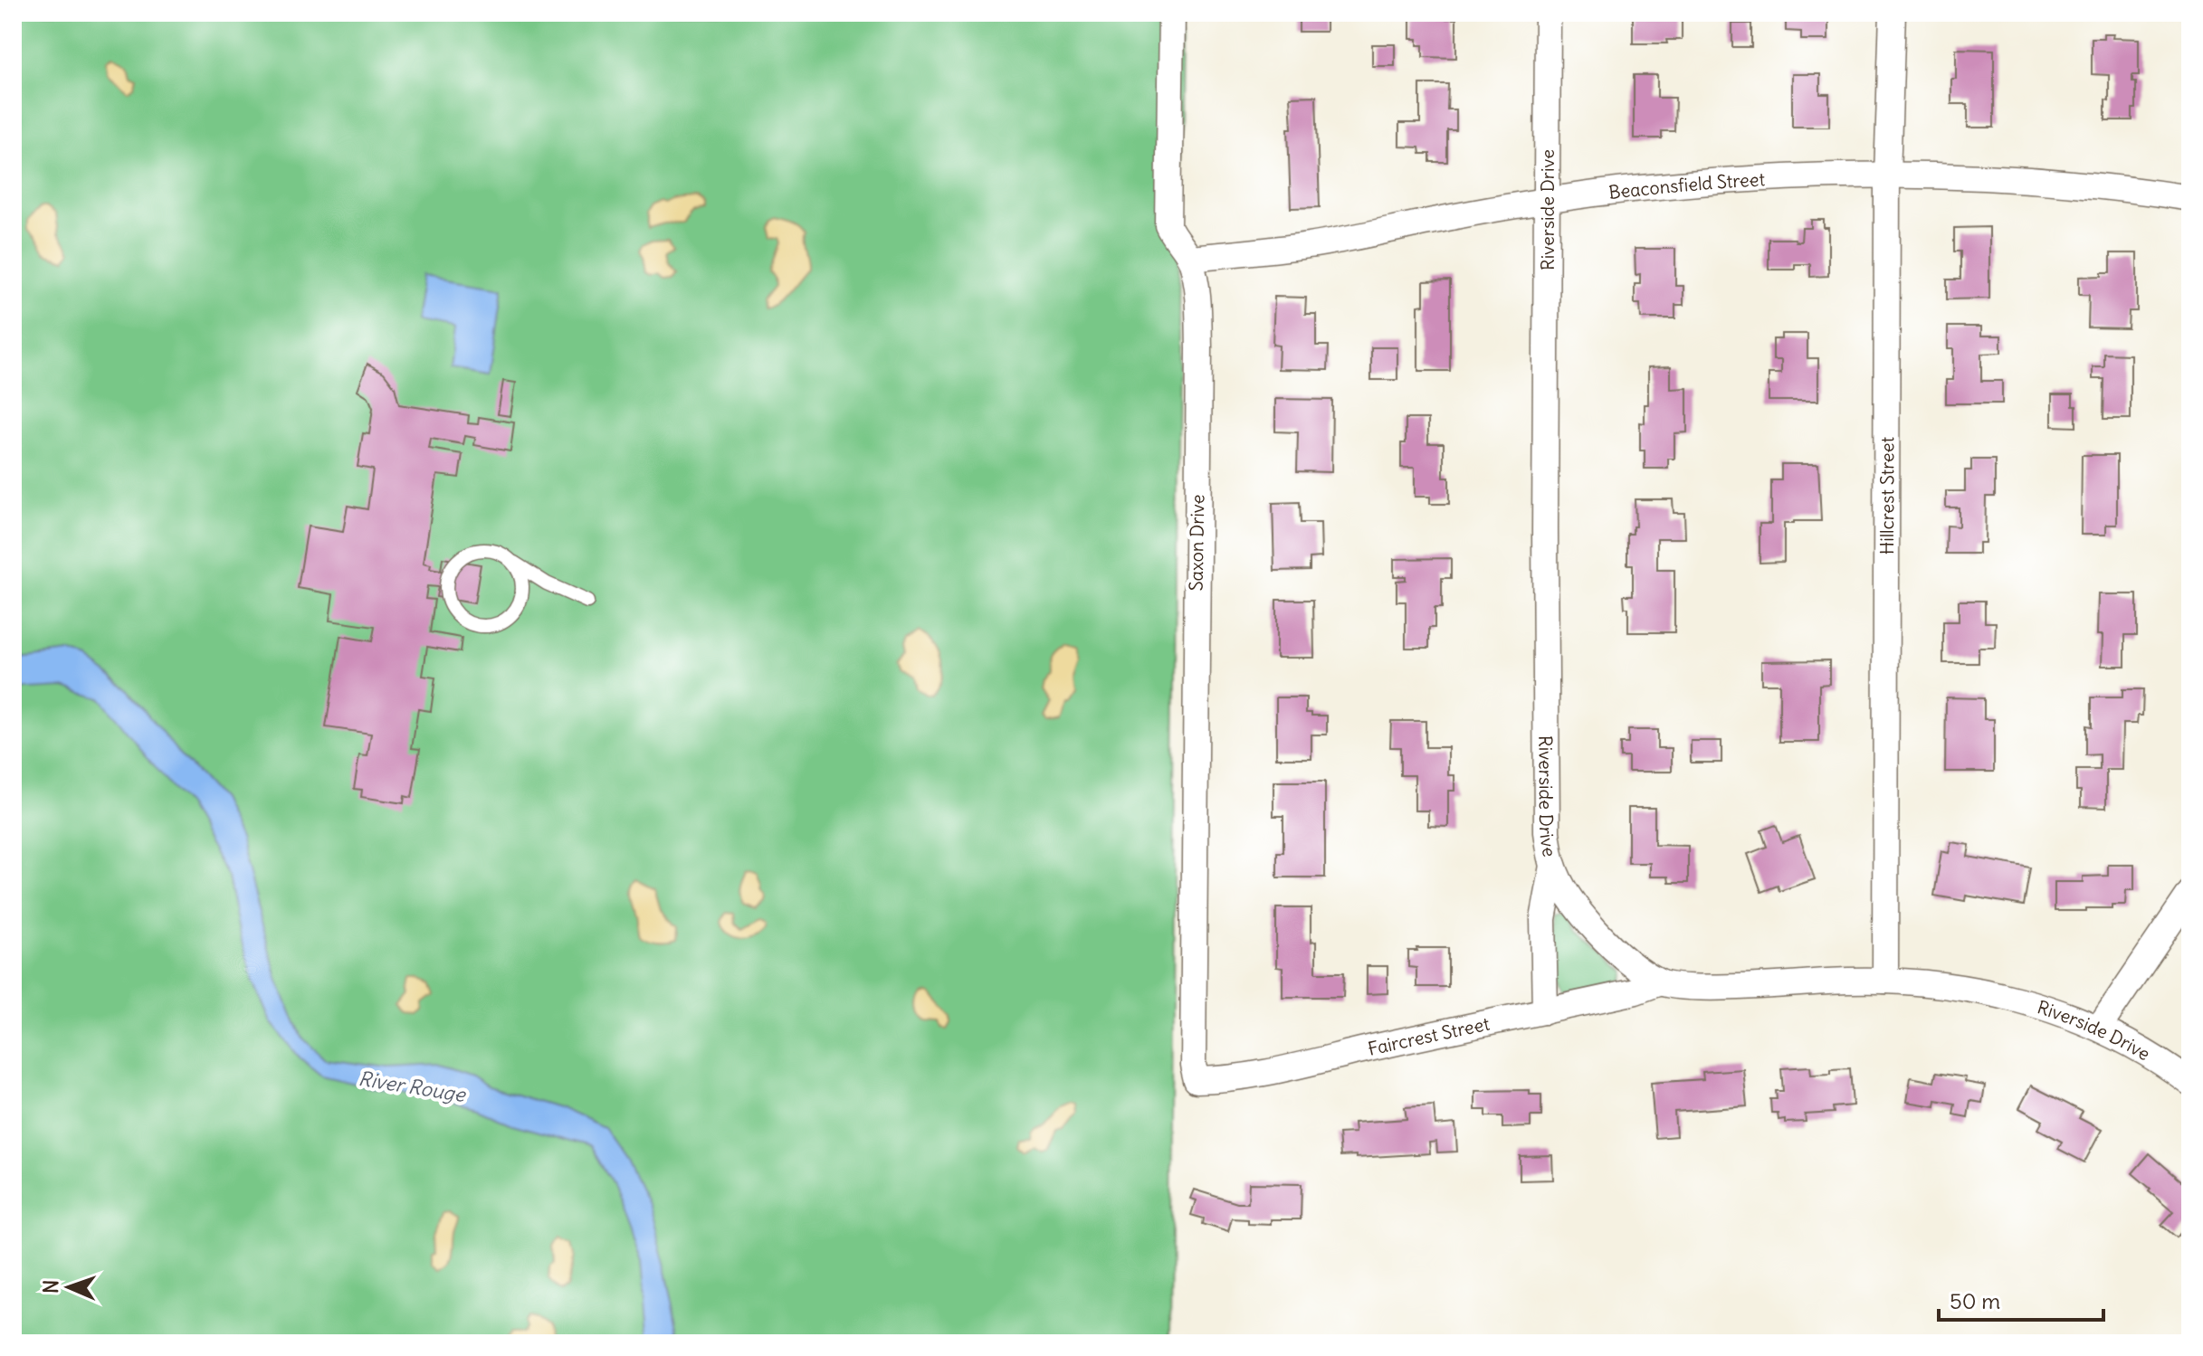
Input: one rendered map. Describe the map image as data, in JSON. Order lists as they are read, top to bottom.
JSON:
{
  "streets": {
    "street": [
      "Beaconsfield Street",
      "Riverside Drive",
      "Hillcrest Street",
      "Saxon Drive",
      "Faircrest Street"
    ]
  },
  "crossings": [
    ["Beaconsfield Street", "Riverside Drive"],
    ["Beaconsfield Street", "Hillcrest Street"],
    ["Beaconsfield Street", "Saxon Drive"],
    ["Riverside Drive", "Hillcrest Street"],
    ["Riverside Drive", "Faircrest Street"],
    ["Saxon Drive", "Faircrest Street"]
  ],
  "water": ["River Rouge"],
  "scale_bar": "50 m",
  "north": "left"
}
